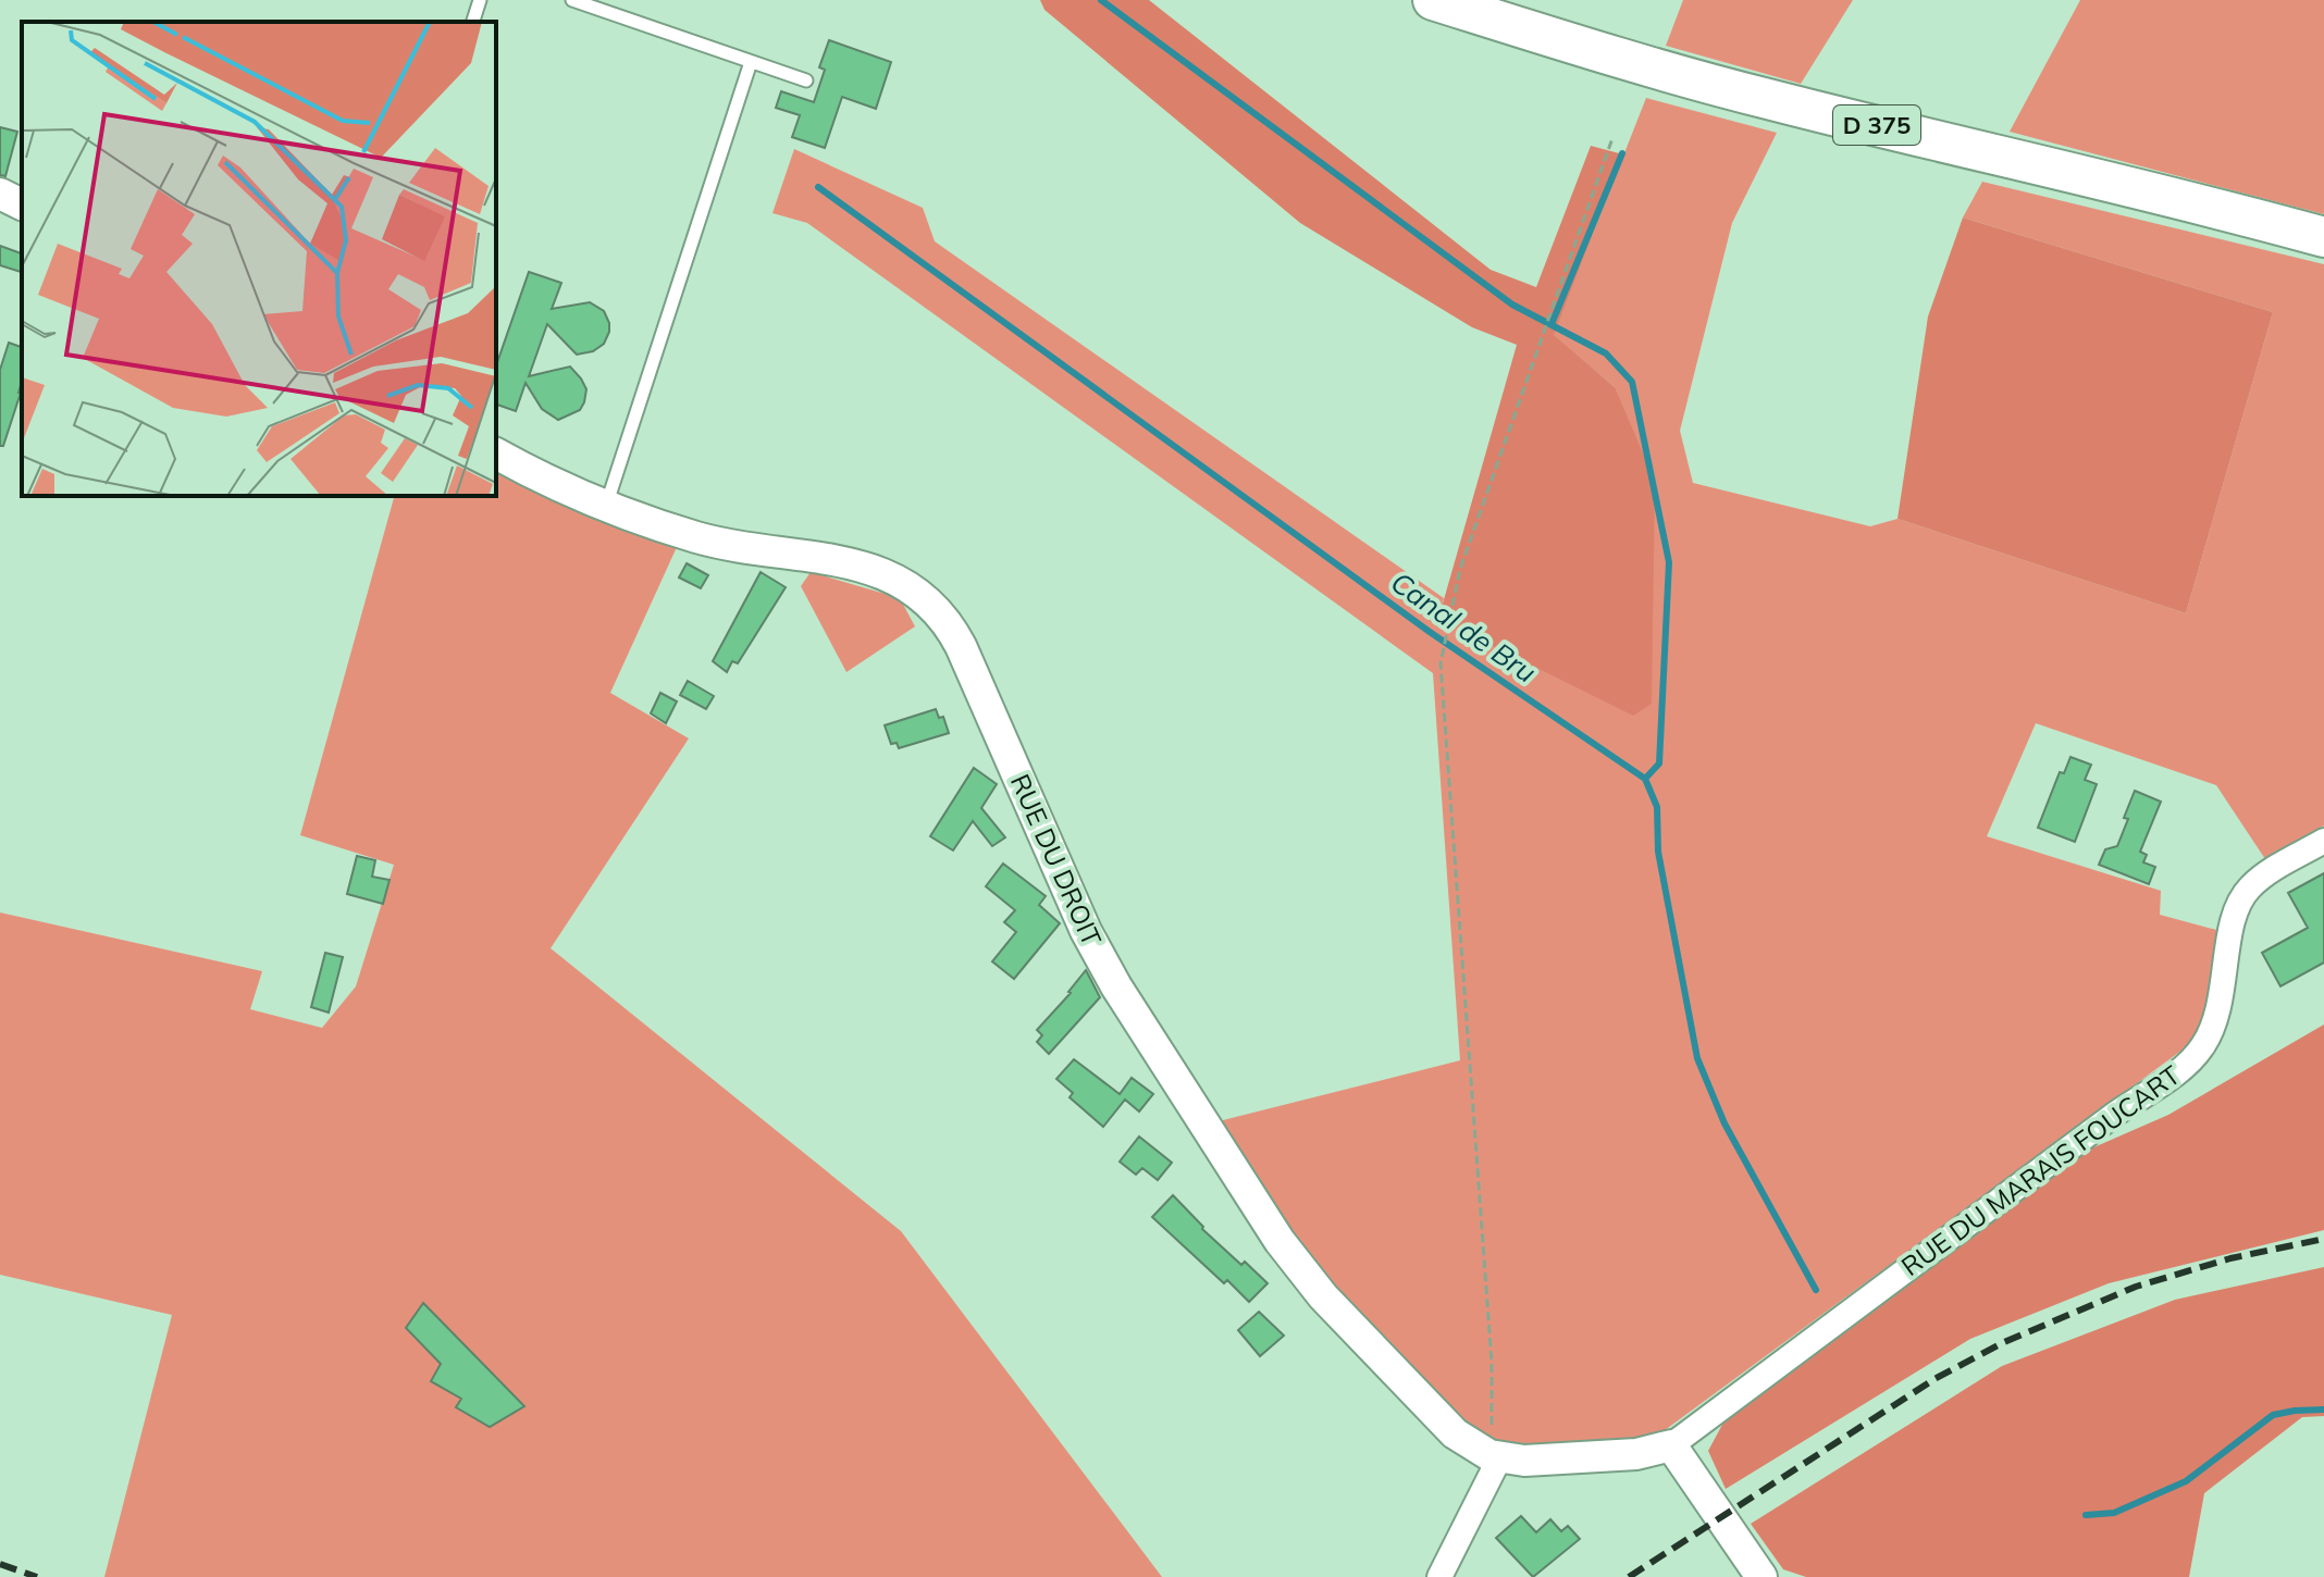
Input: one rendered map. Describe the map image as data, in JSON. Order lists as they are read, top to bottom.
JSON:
{
  "streets": {
    "main road": ["D 375"],
    "street": ["RUE DU DROIT", "RUE DU MARAIS FOUCART"]
  },
  "water": ["Canal de Bru"]
}
